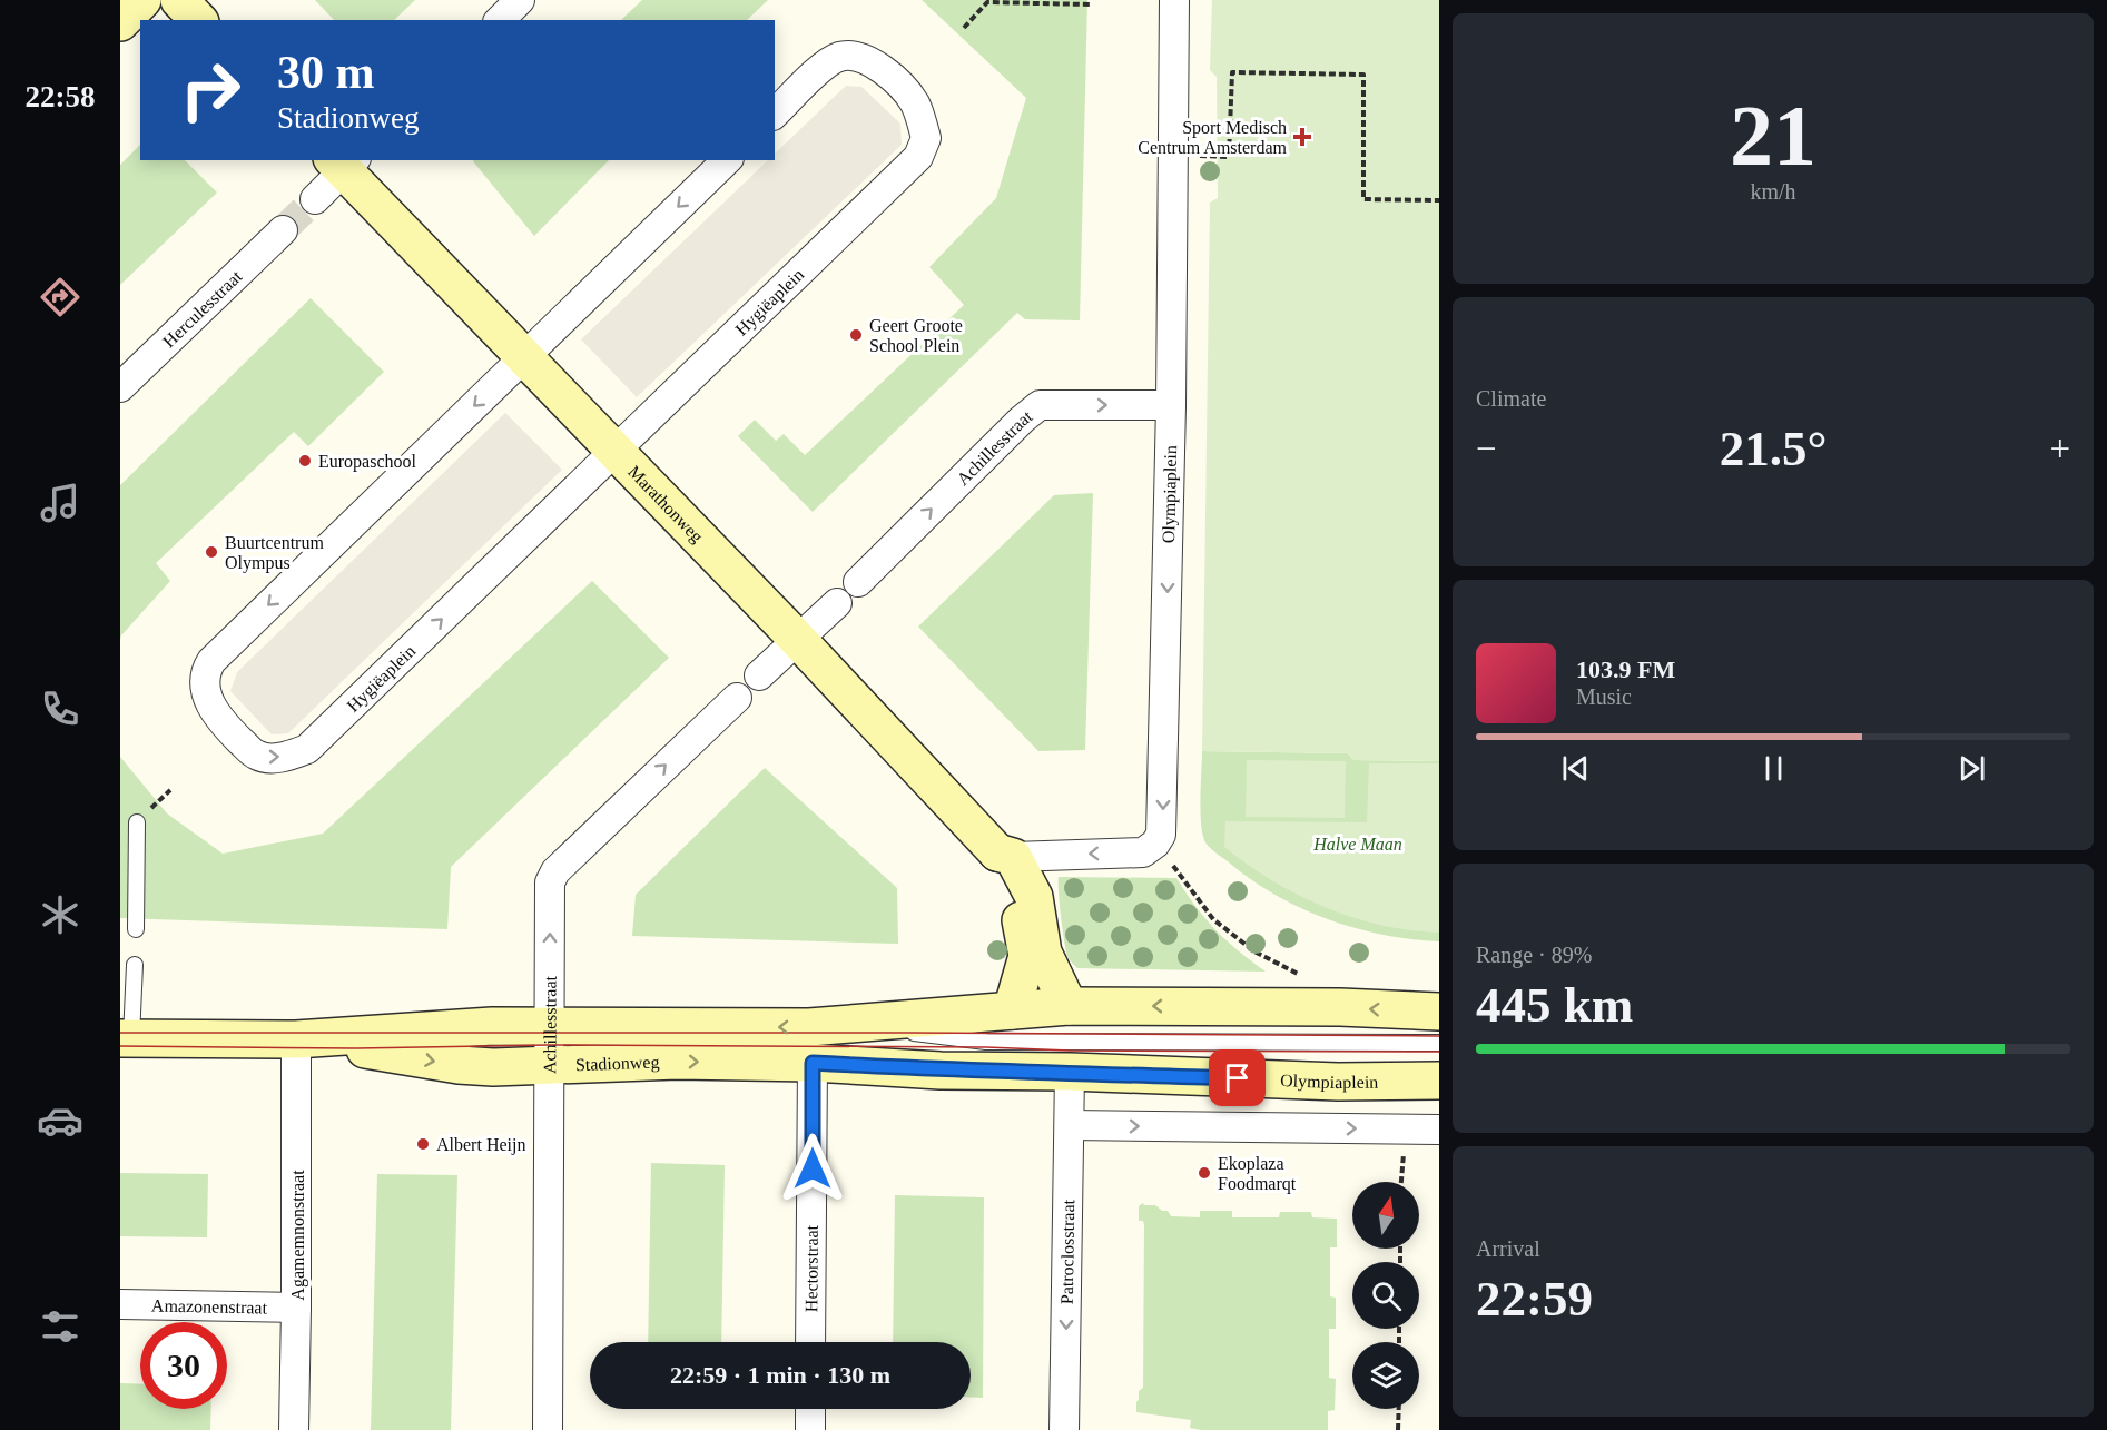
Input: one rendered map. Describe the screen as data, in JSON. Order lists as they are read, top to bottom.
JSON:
{
  "streets": {
    "main road": ["Olympiaplein", "Marathonweg", "Stadionweg"],
    "street": [
      "Hygiëaplein",
      "Herculesstraat",
      "Achillesstraat",
      "Agamemnonstraat",
      "Patroclosstraat",
      "Hectorstraat",
      "Amazonenstraat"
    ]
  },
  "crossings": [
    ["Hygiëaplein", "Marathonweg"],
    ["Achillesstraat", "Olympiaplein"],
    ["Achillesstraat", "Stadionweg"],
    ["Olympiaplein", "Stadionweg"],
    ["Olympiaplein", "Patroclosstraat"],
    ["Stadionweg", "Agamemnonstraat"],
    ["Stadionweg", "Hectorstraat"],
    ["Agamemnonstraat", "Amazonenstraat"]
  ],
  "one_way": ["Achillesstraat", "Patroclosstraat"],
  "parks": ["Halve Maan"],
  "places": {
    "health": ["Sport Medisch Centrum Amsterdam"],
    "other": [
      "Geert Groote School Plein",
      "Europaschool",
      "Buurtcentrum Olympus",
      "Albert Heijn",
      "Ekoplaza Foodmarqt"
    ]
  },
  "north": "top",
  "page": {
    "tabs": "22:58",
    "tile": [
      ["21", "km/h"],
      "Climate",
      ["Range · 89%", "445 km"],
      ["Arrival", "22:59"]
    ],
    "turn": ["30 m", "Stadionweg"],
    "heat": ["−", "21.5°", "+"],
    "song": ["103.9 FM", "Music"],
    "limit": "30",
    "trip": "22:59 · 1 min · 130 m"
  }
}
